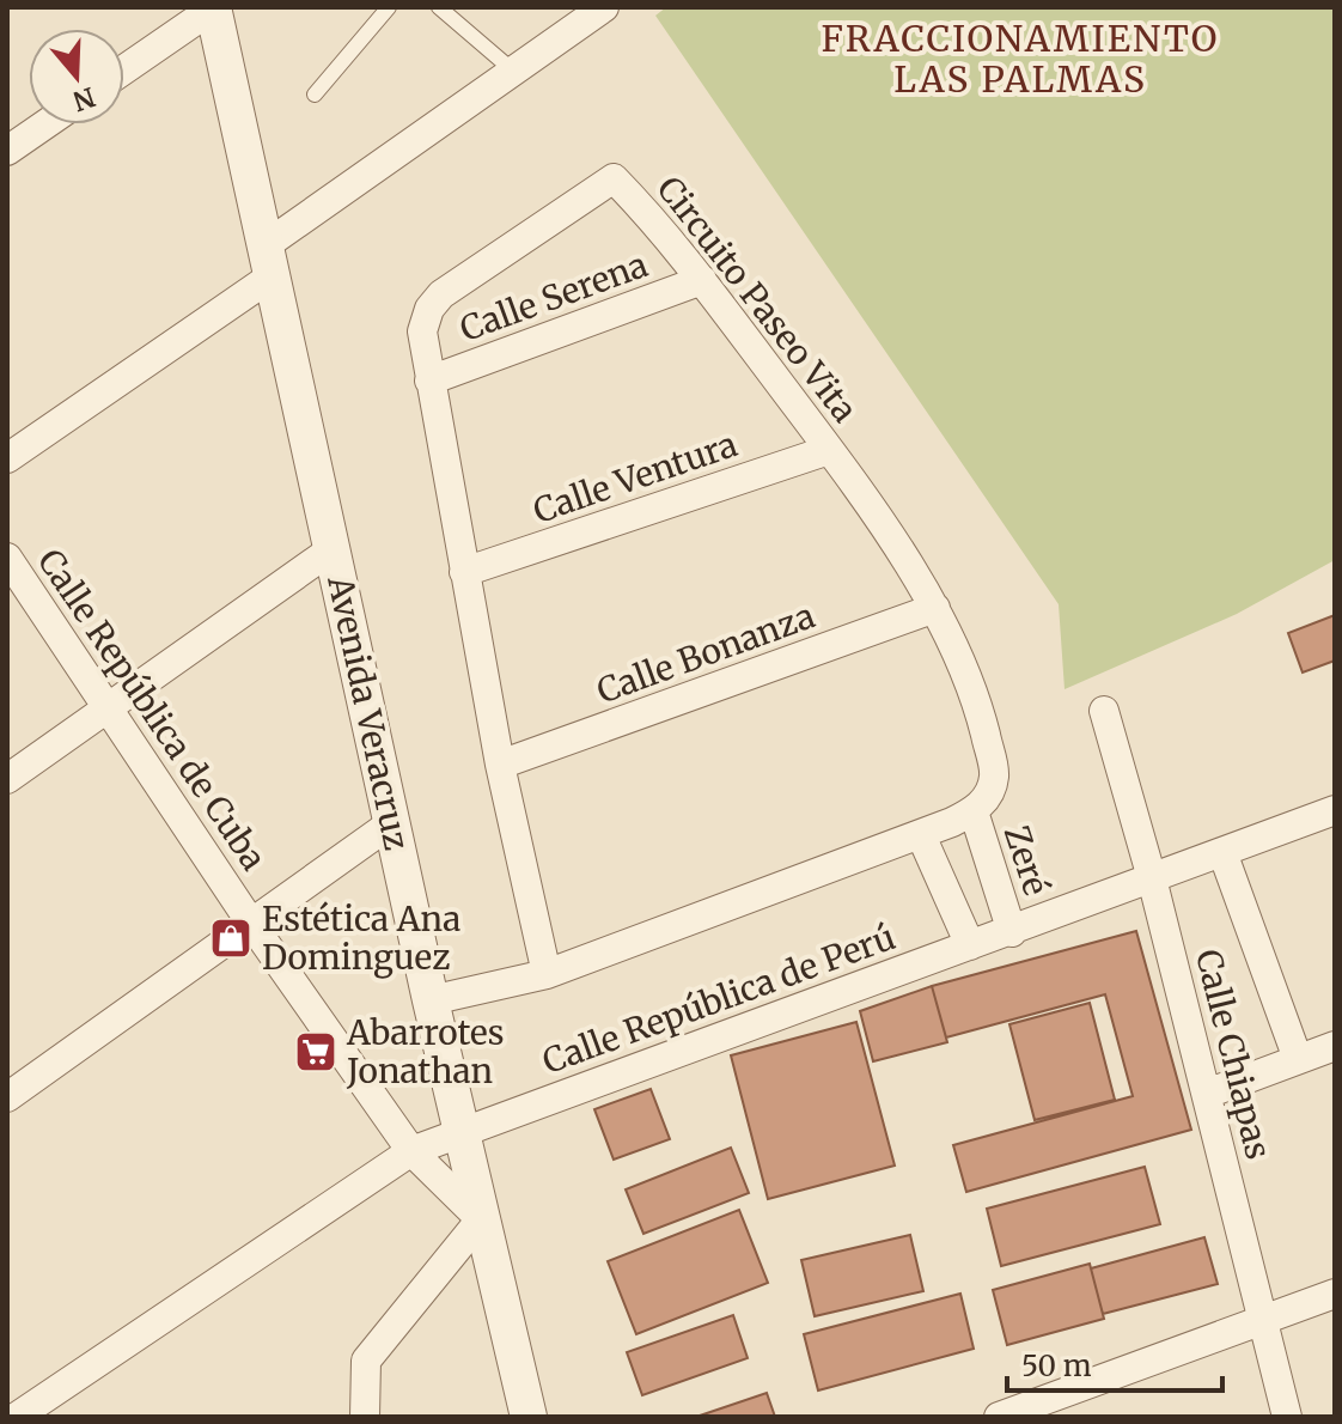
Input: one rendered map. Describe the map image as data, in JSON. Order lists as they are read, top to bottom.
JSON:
{
  "streets": {
    "street": [
      "Calle Serena",
      "Circuito Paseo Vita",
      "Calle Ventura",
      "Calle Bonanza",
      "Calle República de Cuba",
      "Avenida Veracruz",
      "Zeré",
      "Calle República de Perú",
      "Calle Chiapas"
    ]
  },
  "crossings": [
    ["Calle Serena", "Circuito Paseo Vita"],
    ["Circuito Paseo Vita", "Calle Ventura"],
    ["Circuito Paseo Vita", "Calle Bonanza"],
    ["Circuito Paseo Vita", "Zeré"],
    ["Calle República de Cuba", "Avenida Veracruz"],
    ["Calle República de Cuba", "Calle República de Perú"],
    ["Avenida Veracruz", "Calle República de Perú"],
    ["Zeré", "Calle República de Perú"],
    ["Calle República de Perú", "Calle Chiapas"]
  ],
  "districts": ["FRACCIONAMIENTO LAS PALMAS"],
  "places": {
    "shop": ["Estética Ana Dominguez"],
    "supermarket": ["Abarrotes Jonathan"]
  },
  "scale_bar": "50 m",
  "north": "bottom"
}
